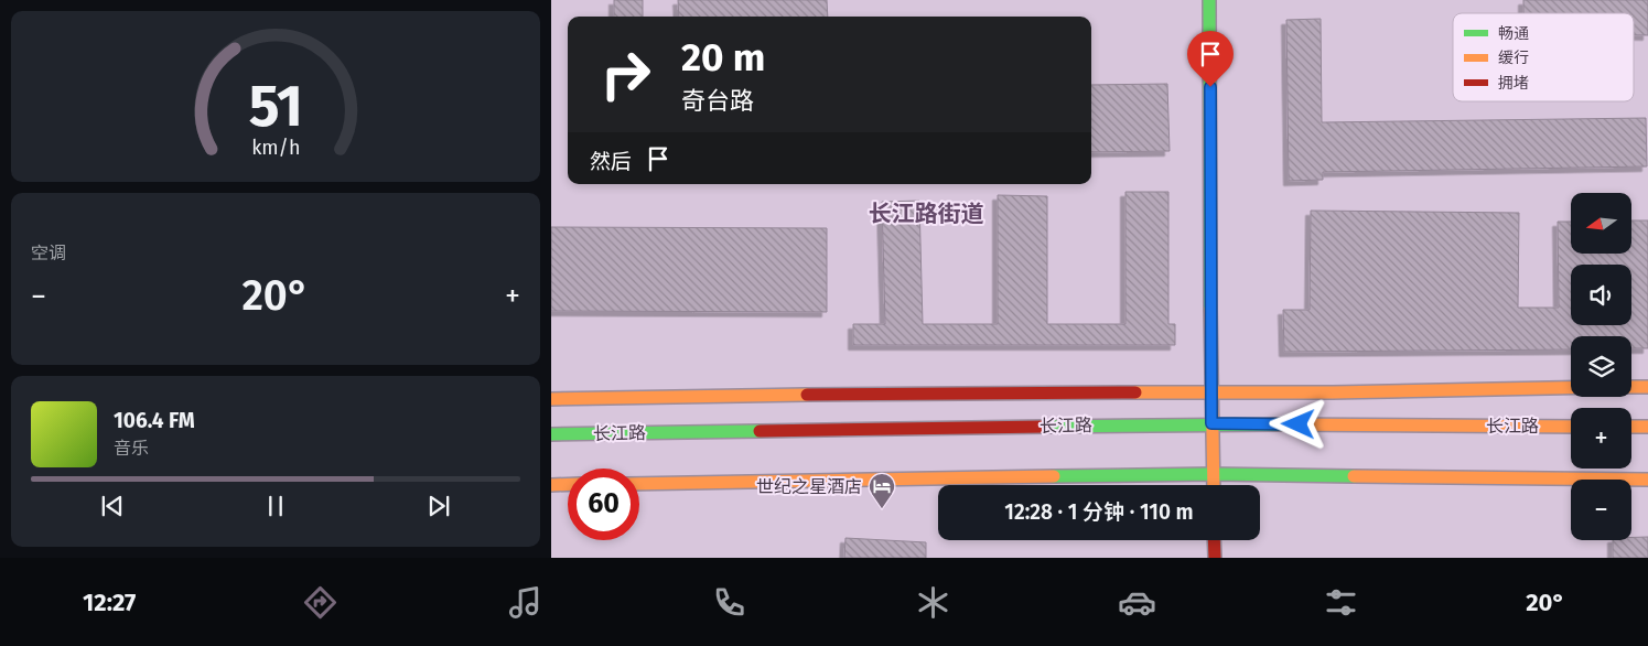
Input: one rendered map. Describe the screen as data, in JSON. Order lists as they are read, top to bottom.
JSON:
{
  "streets": {
    "main road": ["长江路"]
  },
  "districts": ["长江路街道"],
  "places": {
    "hotel": ["世纪之星酒店"]
  },
  "legend": ["畅通", "缓行", "拥堵"],
  "north": "left",
  "page": {
    "turn": ["20 m", "奇台路"],
    "then": "然后",
    "tile": "空调",
    "map_buttons": ["+", "−"],
    "heat": ["−", "20°", "+"],
    "song": ["106.4 FM", "音乐"],
    "limit": "60",
    "trip": "12:28 · 1 分钟 · 110 m",
    "tabs": ["12:27", "20°"],
    "gauge": ["51", "km/h"]
  }
}
